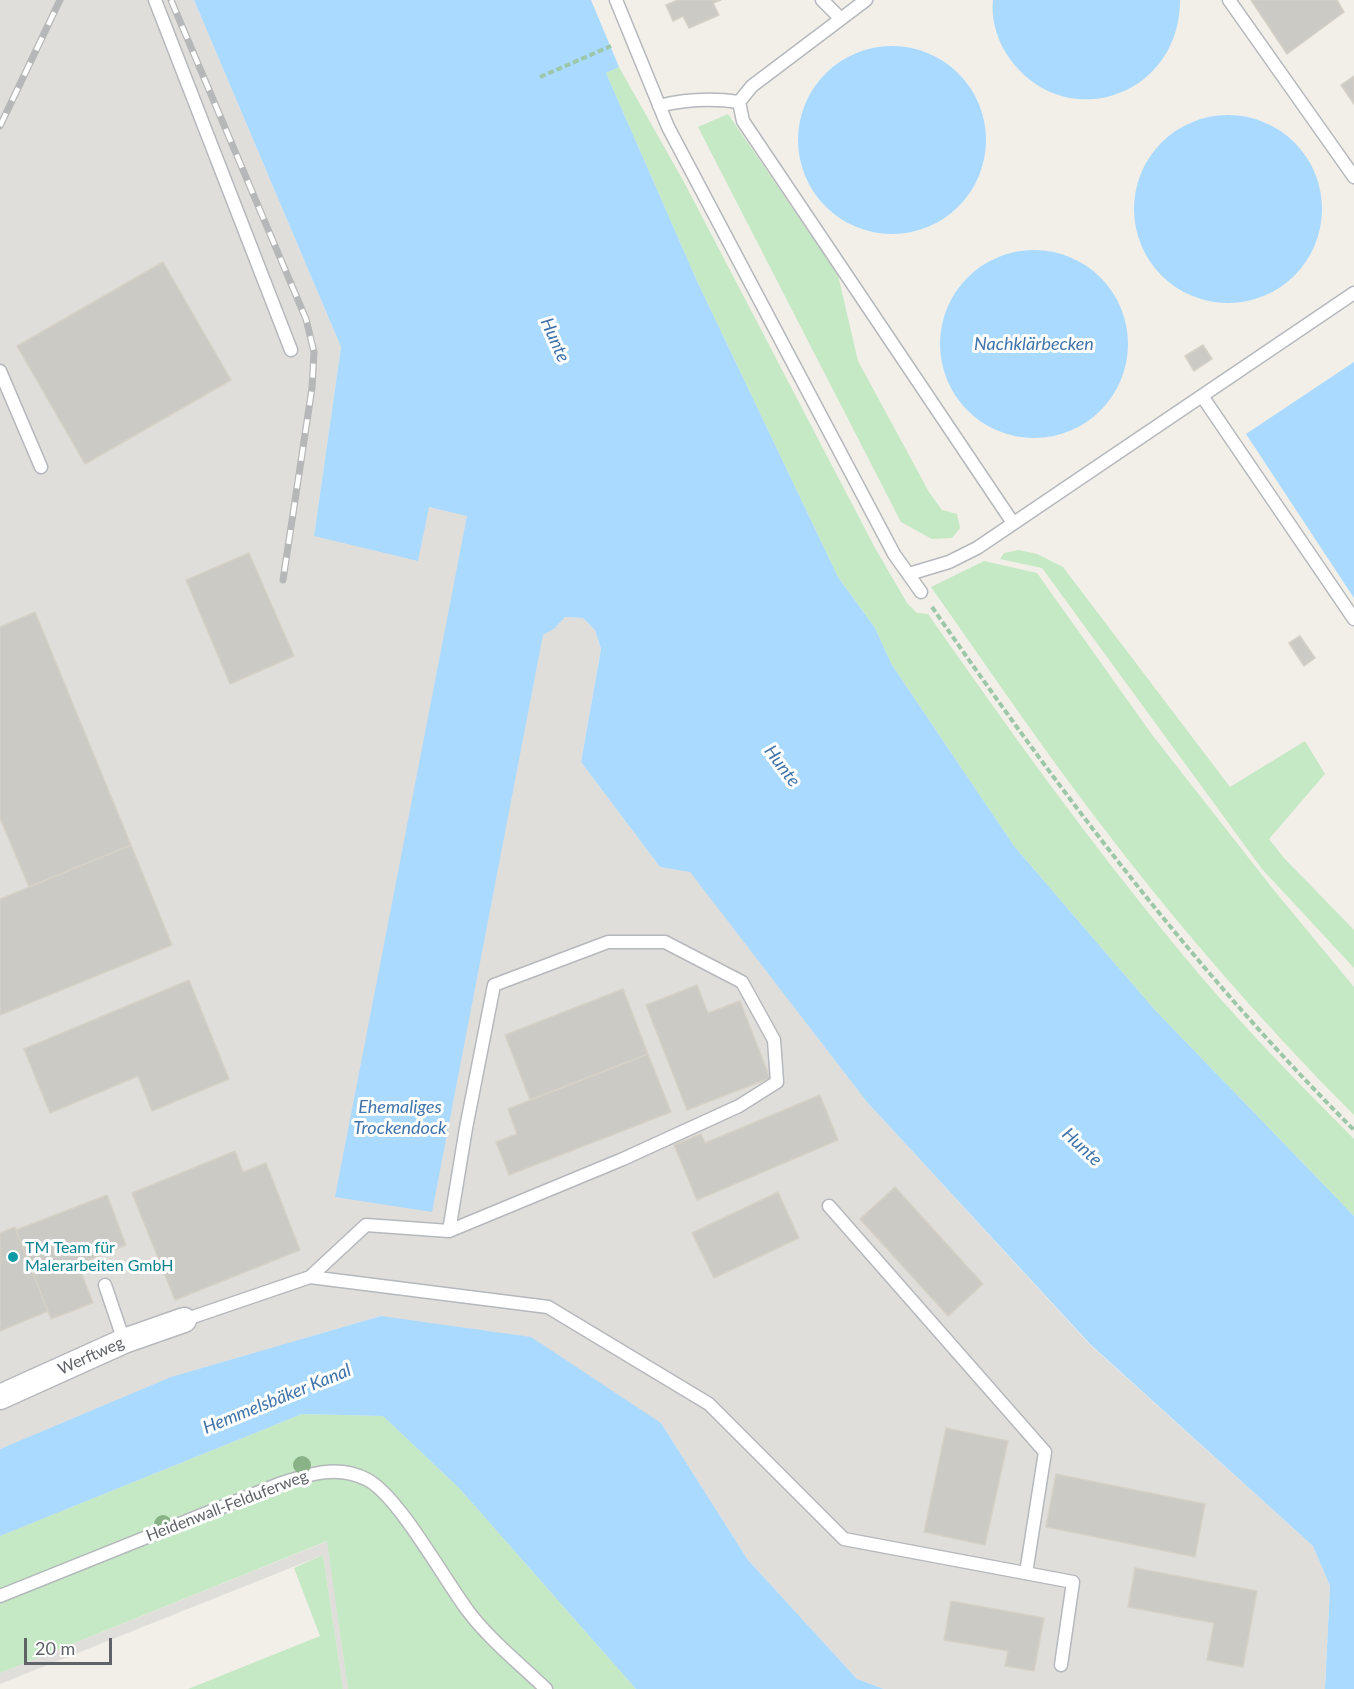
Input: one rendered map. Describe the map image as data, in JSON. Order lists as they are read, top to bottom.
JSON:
{
  "streets": {
    "street": ["Werftweg"],
    "lane": ["Heidenwall-Felduferweg"]
  },
  "water": [
    "Hunte",
    "Nachklärbecken",
    "Ehemaliges Trockendock",
    "Hemmelsbäker Kanal"
  ],
  "places": ["TM Team für Malerarbeiten GmbH"],
  "scale_bar": "20 m"
}
